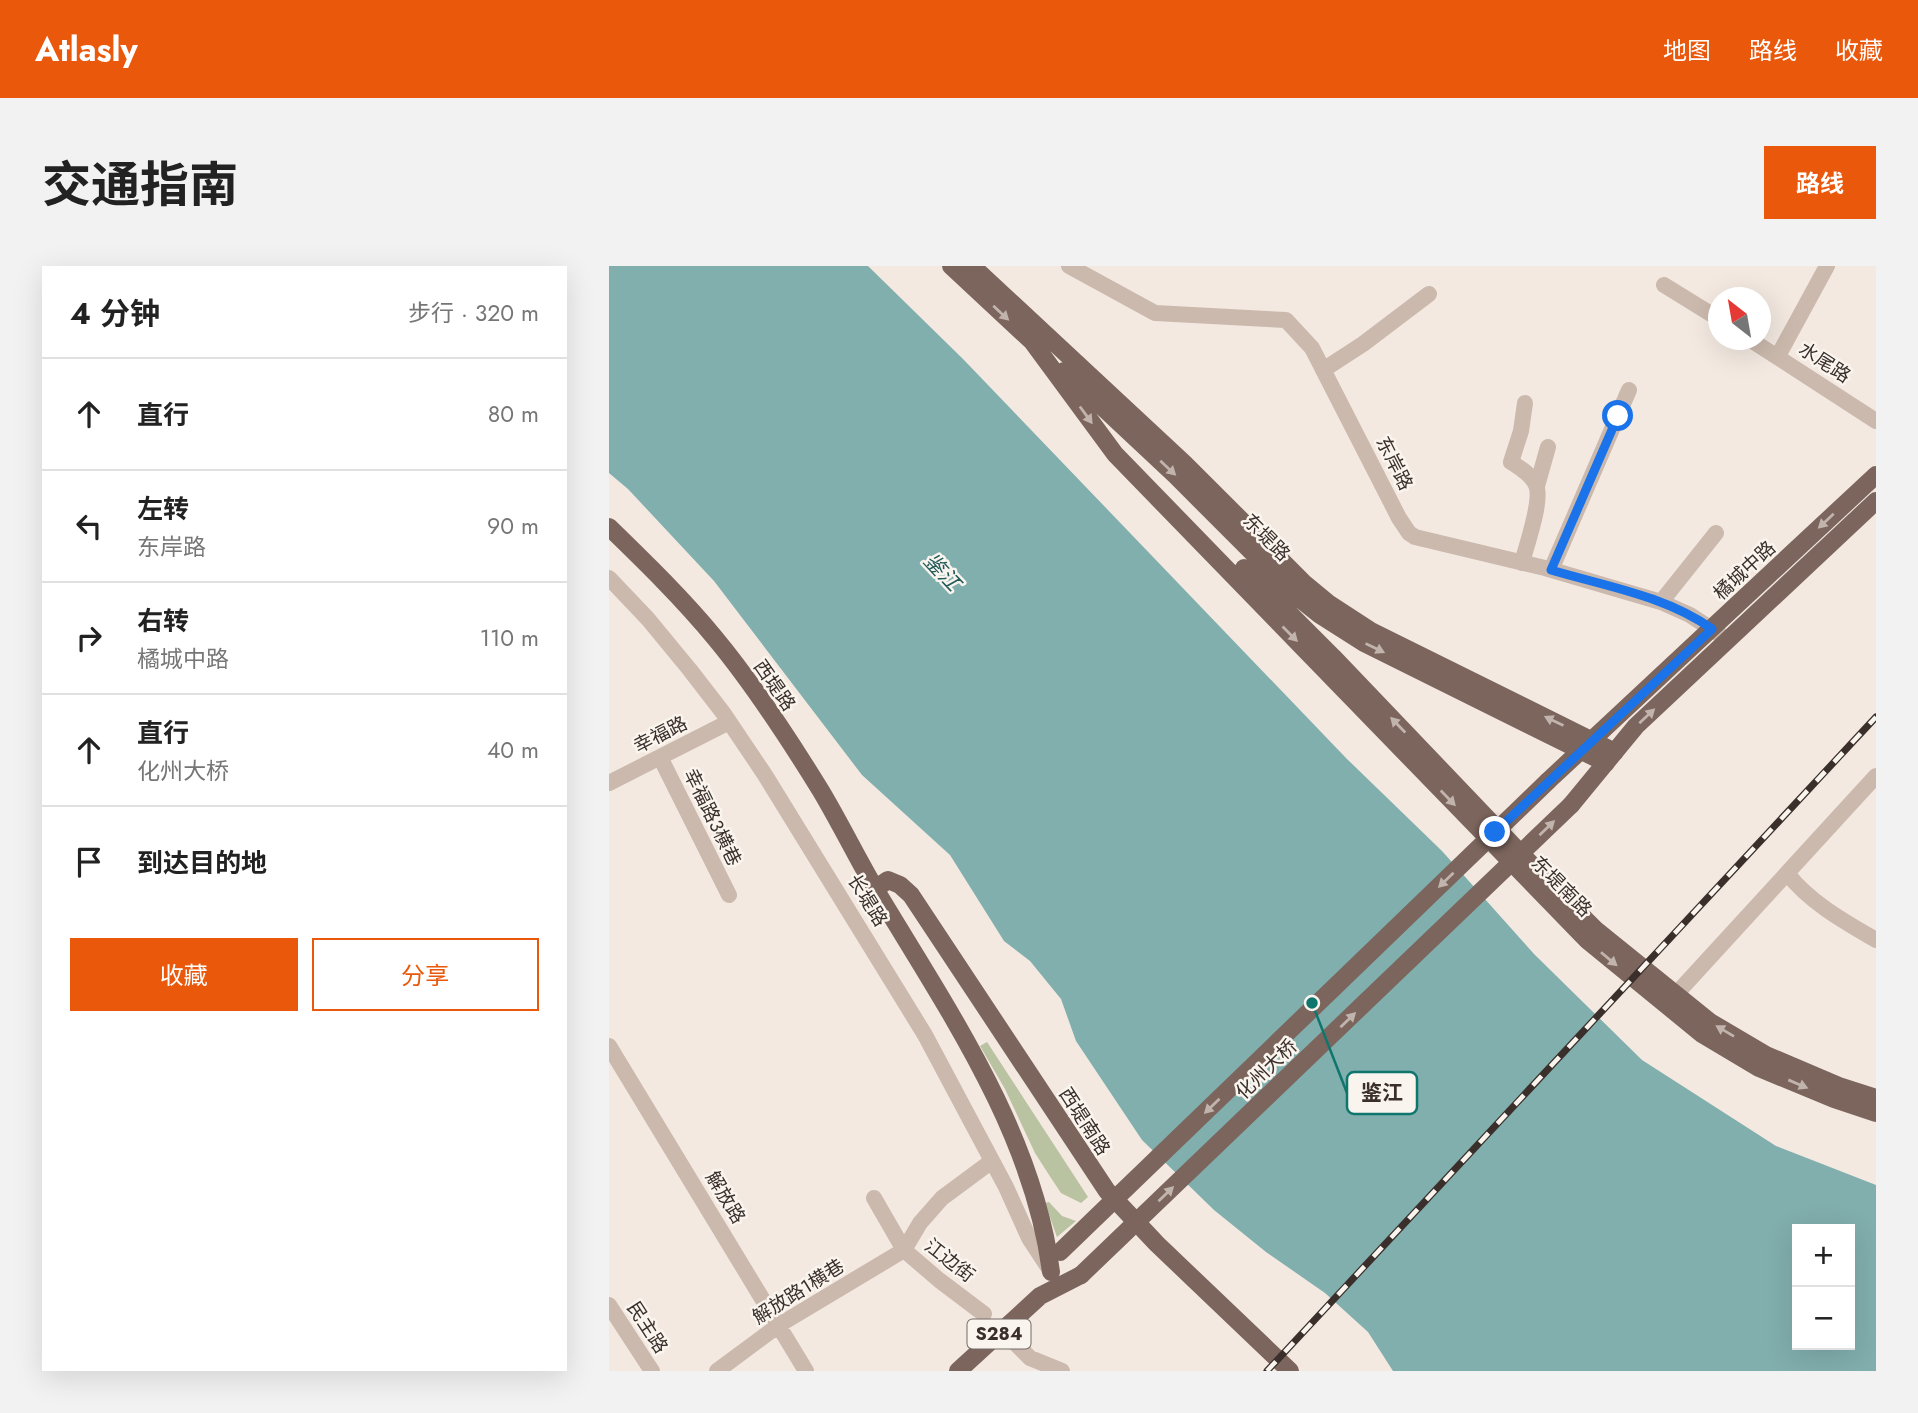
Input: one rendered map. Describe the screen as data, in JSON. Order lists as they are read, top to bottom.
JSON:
{
  "streets": {
    "main road": [
      "东堤路",
      "橘城中路",
      "西堤路",
      "东堤南路",
      "化州大桥",
      "西堤南路",
      "S284"
    ],
    "street": [
      "水尾路",
      "东岸路",
      "幸福路",
      "幸福路3横巷",
      "长堤路",
      "解放路",
      "江边街",
      "解放路1横巷",
      "民主路"
    ]
  },
  "crossings": [
    ["东岸路", "橘城中路"],
    ["东堤路", "橘城中路"],
    ["橘城中路", "化州大桥"],
    ["西堤路", "长堤路"],
    ["西堤路", "化州大桥"],
    ["西堤路", "西堤南路"],
    ["幸福路", "幸福路3横巷"],
    ["幸福路", "长堤路"],
    ["长堤路", "化州大桥"],
    ["化州大桥", "S284"],
    ["解放路", "解放路1横巷"],
    ["江边街", "解放路1横巷"]
  ],
  "water": ["鉴江"],
  "places": ["鉴江"],
  "north": "top left",
  "page": {
    "header": "Atlasly",
    "nav": ["地图", "路线", "收藏"],
    "title": "交通指南",
    "buttons": [
      "路线",
      ["收藏", "分享"]
    ],
    "heading": ["4 分钟", "步行 · 320 m"],
    "list": [
      ["直行", "80 m"],
      ["左转", "东岸路", "90 m"],
      ["右转", "橘城中路", "110 m"],
      ["直行", "化州大桥", "40 m"],
      "到达目的地"
    ],
    "map_buttons": ["+", "−"]
  }
}
